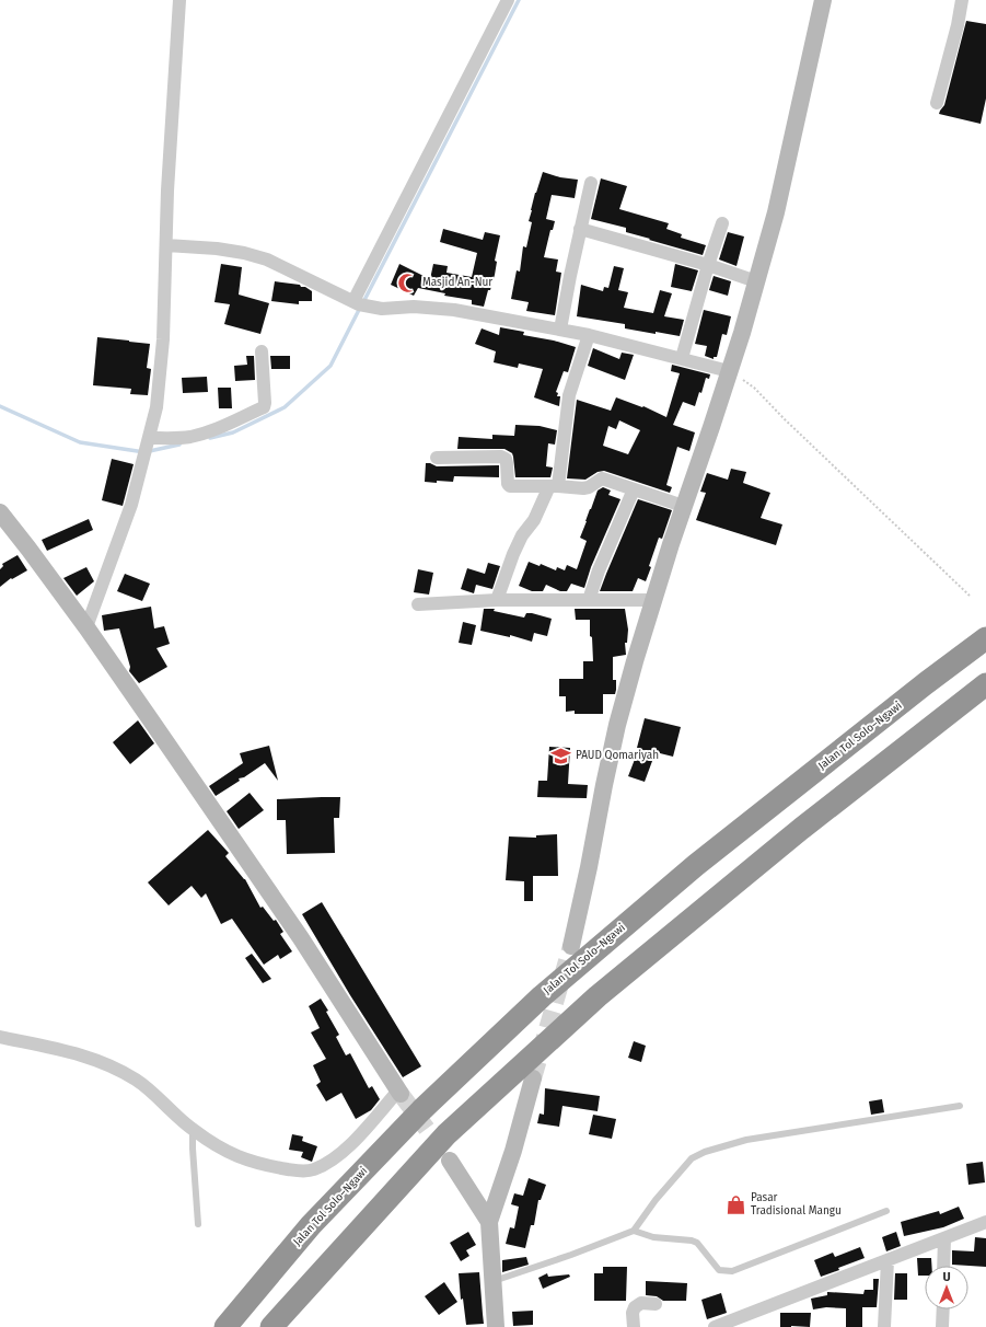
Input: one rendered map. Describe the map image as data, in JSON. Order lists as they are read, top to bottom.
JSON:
{
  "streets": {
    "highway": ["Jalan Tol Solo–Ngawi"]
  },
  "places": {
    "mosque": ["Masjid An-Nur"],
    "school or university": ["PAUD Qomariyah"],
    "shop": ["Pasar Tradisional Mangu"]
  },
  "north": "top"
}
